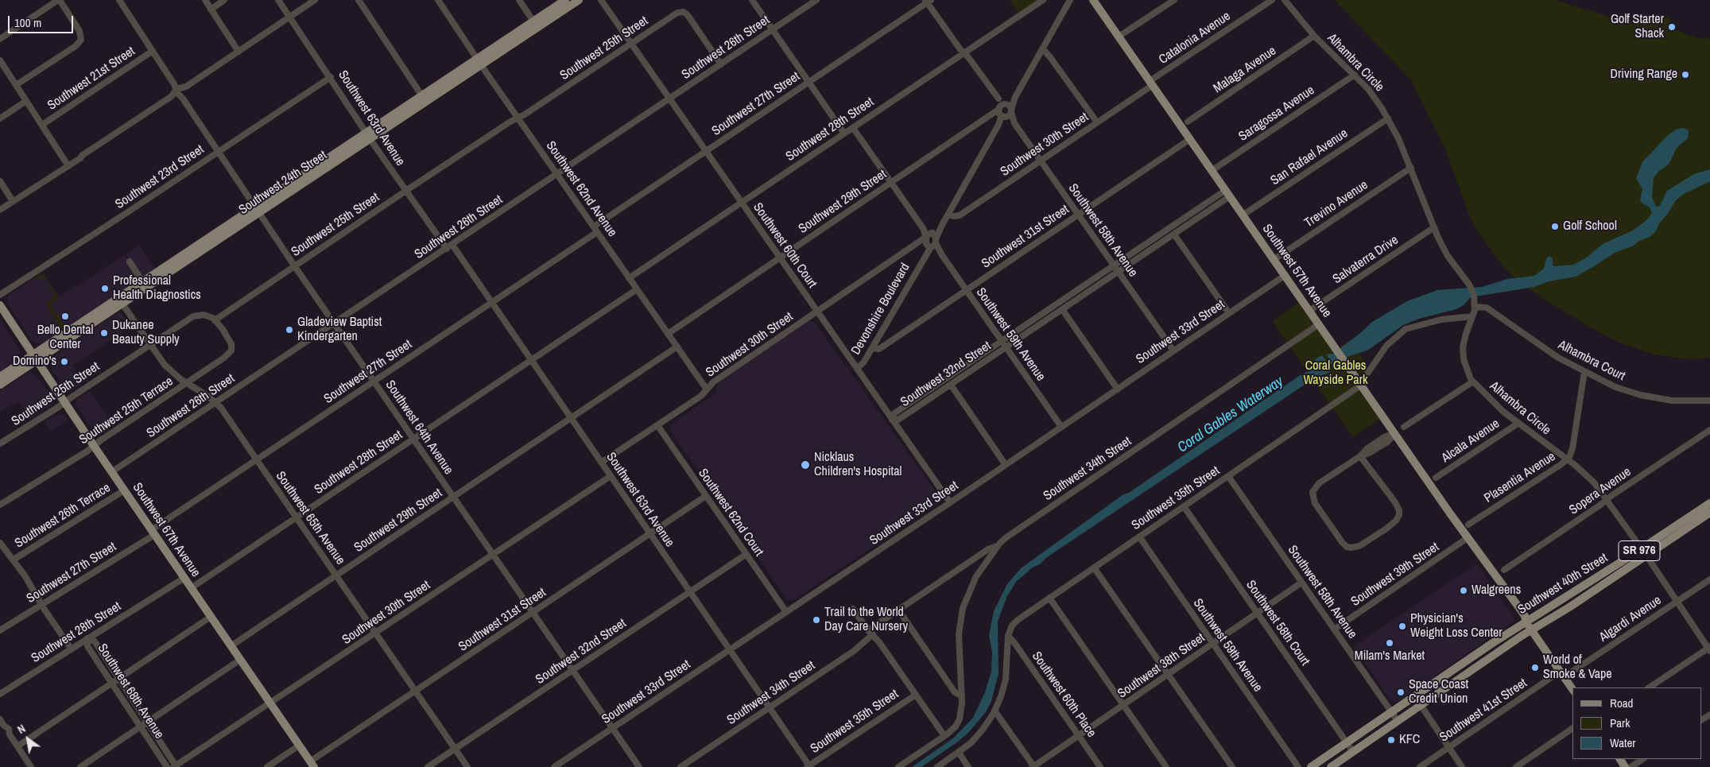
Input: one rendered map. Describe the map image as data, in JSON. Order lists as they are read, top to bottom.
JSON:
{
  "streets": {
    "main road": [
      "Southwest 24th Street",
      "Southwest 57th Avenue",
      "Southwest 67th Avenue",
      "SR 976",
      "Southwest 40th Street"
    ],
    "street": [
      "Catalonia Avenue",
      "Southwest 26th Street",
      "Southwest 25th Street",
      "Alhambra Circle",
      "Malaga Avenue",
      "Southwest 21st Street",
      "Southwest 27th Street",
      "Saragossa Avenue",
      "Southwest 63rd Avenue",
      "Southwest 28th Street",
      "Southwest 30th Street",
      "San Rafael Avenue",
      "Southwest 23rd Street",
      "Southwest 62nd Avenue",
      "Southwest 29th Street",
      "Trevino Avenue",
      "Southwest 58th Avenue",
      "Southwest 31st Street",
      "Southwest 60th Court",
      "Salvaterra Drive",
      "Devonshire Boulevard",
      "Southwest 33rd Street",
      "Southwest 59th Avenue",
      "Alhambra Court",
      "Southwest 32nd Street",
      "Southwest 25th Terrace",
      "Southwest 64th Avenue",
      "Alcala Avenue",
      "Southwest 34th Street",
      "Plasentia Avenue",
      "Sopera Avenue",
      "Southwest 35th Street",
      "Southwest 62nd Court",
      "Southwest 26th Terrace",
      "Southwest 65th Avenue",
      "Southwest 39th Street",
      "Algardi Avenue",
      "Southwest 58th Court",
      "Southwest 38th Street",
      "Southwest 68th Avenue",
      "Southwest 60th Place",
      "Southwest 41st Street"
    ]
  },
  "crossings": [
    ["Catalonia Avenue", "Southwest 30th Street"],
    ["Catalonia Avenue", "Southwest 57th Avenue"],
    ["Southwest 26th Street", "Southwest 25th Street"],
    ["Southwest 26th Street", "Southwest 63rd Avenue"],
    ["Southwest 26th Street", "Southwest 62nd Avenue"],
    ["Southwest 26th Street", "Southwest 60th Court"],
    ["Southwest 26th Street", "Southwest 64th Avenue"],
    ["Southwest 26th Street", "Southwest 65th Avenue"],
    ["Southwest 26th Street", "Southwest 67th Avenue"],
    ["Southwest 25th Street", "Southwest 63rd Avenue"],
    ["Southwest 25th Street", "Southwest 62nd Avenue"],
    ["Southwest 25th Street", "Southwest 60th Court"],
    ["Southwest 25th Street", "Southwest 25th Terrace"],
    ["Southwest 25th Street", "Southwest 64th Avenue"],
    ["Southwest 25th Street", "Southwest 65th Avenue"],
    ["Southwest 25th Street", "Southwest 67th Avenue"],
    ["Alhambra Circle", "Malaga Avenue"],
    ["Alhambra Circle", "Saragossa Avenue"],
    ["Alhambra Circle", "San Rafael Avenue"],
    ["Alhambra Circle", "Trevino Avenue"],
    ["Alhambra Circle", "Salvaterra Drive"],
    ["Alhambra Circle", "Alhambra Court"],
    ["Alhambra Circle", "Alcala Avenue"],
    ["Alhambra Circle", "Plasentia Avenue"],
    ["Alhambra Circle", "Sopera Avenue"],
    ["Alhambra Circle", "Southwest 40th Street"],
    ["Alhambra Circle", "Algardi Avenue"],
    ["Southwest 21st Street", "Southwest 64th Avenue"],
    ["Southwest 27th Street", "Southwest 63rd Avenue"],
    ["Southwest 27th Street", "Southwest 62nd Avenue"],
    ["Southwest 27th Street", "Southwest 60th Court"],
    ["Southwest 27th Street", "Southwest 64th Avenue"],
    ["Southwest 27th Street", "Southwest 65th Avenue"],
    ["Southwest 27th Street", "Southwest 67th Avenue"],
    ["Saragossa Avenue", "Southwest 57th Avenue"],
    ["Southwest 63rd Avenue", "Southwest 28th Street"],
    ["Southwest 63rd Avenue", "Southwest 30th Street"],
    ["Southwest 63rd Avenue", "Southwest 23rd Street"],
    ["Southwest 63rd Avenue", "Southwest 24th Street"],
    ["Southwest 63rd Avenue", "Southwest 29th Street"],
    ["Southwest 63rd Avenue", "Southwest 31st Street"],
    ["Southwest 63rd Avenue", "Southwest 33rd Street"],
    ["Southwest 63rd Avenue", "Southwest 32nd Street"],
    ["Southwest 63rd Avenue", "Southwest 34th Street"],
    ["Southwest 63rd Avenue", "Southwest 35th Street"],
    ["Southwest 28th Street", "Southwest 62nd Avenue"],
    ["Southwest 28th Street", "Southwest 60th Court"],
    ["Southwest 28th Street", "Southwest 59th Avenue"],
    ["Southwest 28th Street", "Southwest 64th Avenue"],
    ["Southwest 28th Street", "Southwest 65th Avenue"],
    ["Southwest 28th Street", "Southwest 67th Avenue"],
    ["Southwest 28th Street", "Southwest 68th Avenue"],
    ["Southwest 30th Street", "Southwest 62nd Avenue"],
    ["Southwest 30th Street", "Southwest 58th Avenue"],
    ["Southwest 30th Street", "Southwest 60th Court"],
    ["Southwest 30th Street", "Southwest 57th Avenue"],
    ["Southwest 30th Street", "Devonshire Boulevard"],
    ["Southwest 30th Street", "Southwest 59th Avenue"],
    ["Southwest 30th Street", "Southwest 64th Avenue"],
    ["Southwest 30th Street", "Southwest 62nd Court"],
    ["Southwest 30th Street", "Southwest 65th Avenue"],
    ["Southwest 30th Street", "Southwest 67th Avenue"],
    ["Southwest 30th Street", "Southwest 68th Avenue"],
    ["San Rafael Avenue", "Southwest 57th Avenue"],
    ["Southwest 23rd Street", "Southwest 64th Avenue"],
    ["Southwest 24th Street", "Southwest 62nd Avenue"],
    ["Southwest 24th Street", "Southwest 64th Avenue"],
    ["Southwest 24th Street", "Southwest 65th Avenue"],
    ["Southwest 24th Street", "Southwest 67th Avenue"],
    ["Southwest 62nd Avenue", "Southwest 29th Street"],
    ["Southwest 29th Street", "Southwest 58th Avenue"],
    ["Southwest 29th Street", "Southwest 60th Court"],
    ["Southwest 29th Street", "Devonshire Boulevard"],
    ["Southwest 29th Street", "Southwest 59th Avenue"],
    ["Southwest 29th Street", "Southwest 64th Avenue"],
    ["Southwest 29th Street", "Southwest 65th Avenue"],
    ["Southwest 29th Street", "Southwest 67th Avenue"],
    ["Trevino Avenue", "Southwest 57th Avenue"],
    ["Southwest 58th Avenue", "Southwest 31st Street"],
    ["Southwest 58th Avenue", "Devonshire Boulevard"],
    ["Southwest 58th Avenue", "Southwest 33rd Street"],
    ["Southwest 58th Avenue", "Southwest 32nd Street"],
    ["Southwest 58th Avenue", "Southwest 35th Street"],
    ["Southwest 58th Avenue", "Southwest 39th Street"],
    ["Southwest 58th Avenue", "Southwest 40th Street"],
    ["Southwest 58th Avenue", "Southwest 38th Street"],
    ["Southwest 31st Street", "Southwest 57th Avenue"],
    ["Southwest 31st Street", "Devonshire Boulevard"],
    ["Southwest 31st Street", "Southwest 59th Avenue"],
    ["Southwest 31st Street", "Southwest 64th Avenue"],
    ["Southwest 31st Street", "Southwest 62nd Court"],
    ["Southwest 31st Street", "Southwest 65th Avenue"],
    ["Southwest 31st Street", "Southwest 67th Avenue"],
    ["Southwest 60th Court", "Devonshire Boulevard"],
    ["Southwest 60th Court", "Southwest 33rd Street"],
    ["Southwest 60th Court", "Southwest 32nd Street"],
    ["Salvaterra Drive", "Southwest 57th Avenue"],
    ["Southwest 57th Avenue", "Southwest 33rd Street"],
    ["Southwest 57th Avenue", "Southwest 32nd Street"],
    ["Southwest 57th Avenue", "Southwest 34th Street"],
    ["Southwest 57th Avenue", "Southwest 35th Street"],
    ["Southwest 57th Avenue", "Southwest 39th Street"],
    ["Southwest 57th Avenue", "Southwest 40th Street"],
    ["Southwest 57th Avenue", "Algardi Avenue"],
    ["Southwest 57th Avenue", "Southwest 41st Street"],
    ["Devonshire Boulevard", "Southwest 59th Avenue"],
    ["Southwest 33rd Street", "Southwest 59th Avenue"],
    ["Southwest 33rd Street", "Southwest 64th Avenue"],
    ["Southwest 33rd Street", "Southwest 62nd Court"],
    ["Southwest 59th Avenue", "Southwest 32nd Street"],
    ["Southwest 59th Avenue", "Southwest 35th Street"],
    ["Southwest 59th Avenue", "Southwest 38th Street"],
    ["Alhambra Court", "Plasentia Avenue"],
    ["Southwest 32nd Street", "Southwest 64th Avenue"],
    ["Southwest 32nd Street", "Southwest 62nd Court"],
    ["Southwest 32nd Street", "Southwest 65th Avenue"],
    ["Southwest 25th Terrace", "Southwest 65th Avenue"],
    ["Southwest 25th Terrace", "Southwest 67th Avenue"],
    ["Southwest 35th Street", "Southwest 58th Court"],
    ["Southwest 35th Street", "Southwest 60th Place"],
    ["Southwest 26th Terrace", "Southwest 67th Avenue"],
    ["Southwest 40th Street", "Southwest 58th Court"],
    ["Algardi Avenue", "Southwest 41st Street"],
    ["Southwest 58th Court", "Southwest 38th Street"],
    ["Southwest 38th Street", "Southwest 60th Place"]
  ],
  "water": ["Coral Gables Waterway"],
  "parks": ["Coral Gables Wayside Park"],
  "places": [
    "Golf Starter Shack",
    "Driving Range",
    "Golf School",
    "Professional Health Diagnostics",
    "Bello Dental Center",
    "Gladeview Baptist Kindergarten",
    "Dukanee Beauty Supply",
    "Domino's",
    "Nicklaus Children's Hospital",
    "Walgreens",
    "Trail to the World Day Care Nursery",
    "Physician's Weight Loss Center",
    "Milam's Market",
    "World of Smoke & Vape",
    "Space Coast Credit Union",
    "KFC"
  ],
  "legend": ["Road", "Park", "Water"],
  "scale_bar": "100 m",
  "north": "top left"
}
